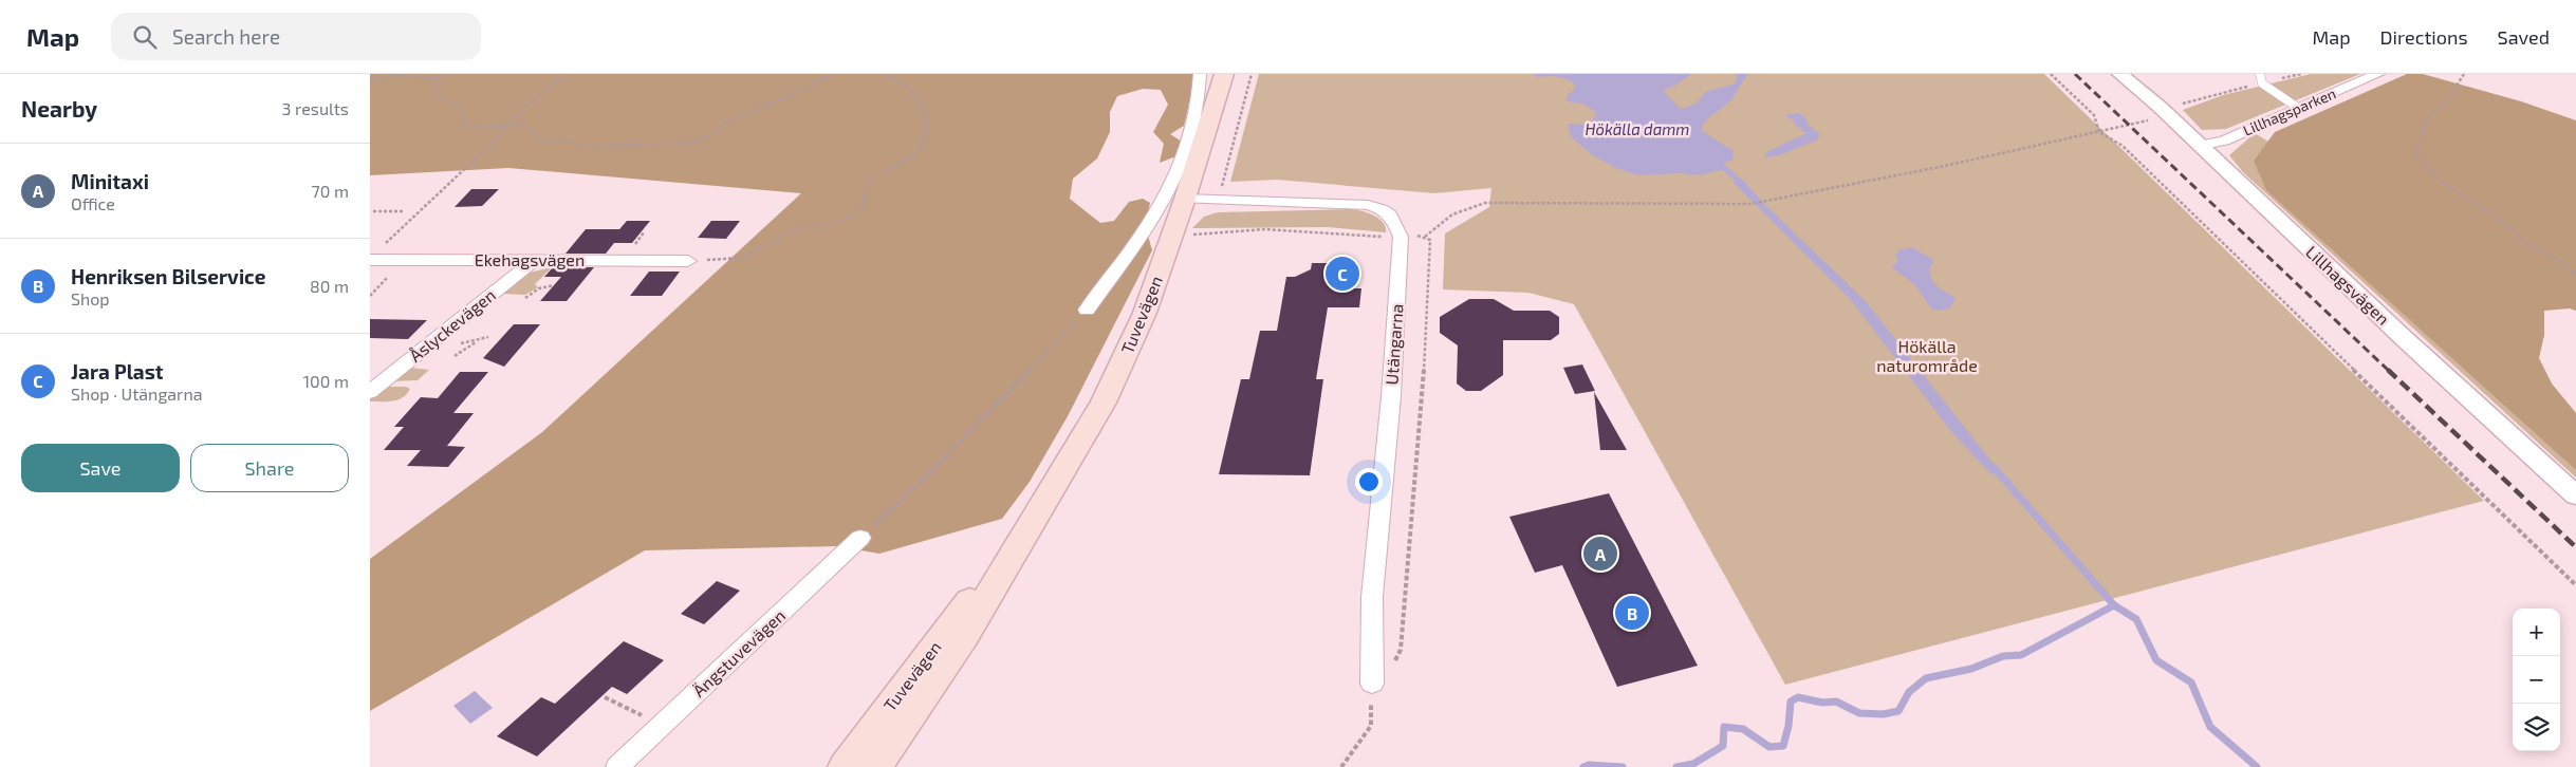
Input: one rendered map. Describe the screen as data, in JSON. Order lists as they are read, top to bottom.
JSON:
{
  "streets": {
    "main road": ["Tuvevägen"],
    "street": [
      "Lillhagsparken",
      "Ekehagsvägen",
      "Lillhagsvägen",
      "Åslyckevägen",
      "Utängarna",
      "Ängstuvevägen"
    ]
  },
  "crossings": [
    ["Lillhagsparken", "Lillhagsvägen"],
    ["Ekehagsvägen", "Åslyckevägen"],
    ["Tuvevägen", "Utängarna"]
  ],
  "water": ["Hökälla damm"],
  "parks": ["Hökälla naturområde"],
  "page": {
    "header": "Map",
    "search": "Search here",
    "nav": ["Map", "Directions", "Saved"],
    "heading": ["Nearby", "3 results"],
    "list": [
      {
        "mark": "A",
        "name": "Minitaxi",
        "note": "Office",
        "value": "70 m"
      },
      {
        "mark": "B",
        "name": "Henriksen Bilservice",
        "note": "Shop",
        "value": "80 m"
      },
      {
        "mark": "C",
        "name": "Jara Plast",
        "note": "Shop · Utängarna",
        "value": "100 m"
      }
    ],
    "pins": ["C", "A", "B"],
    "buttons": ["Save", "Share"],
    "map_buttons": ["+", "−"]
  }
}
